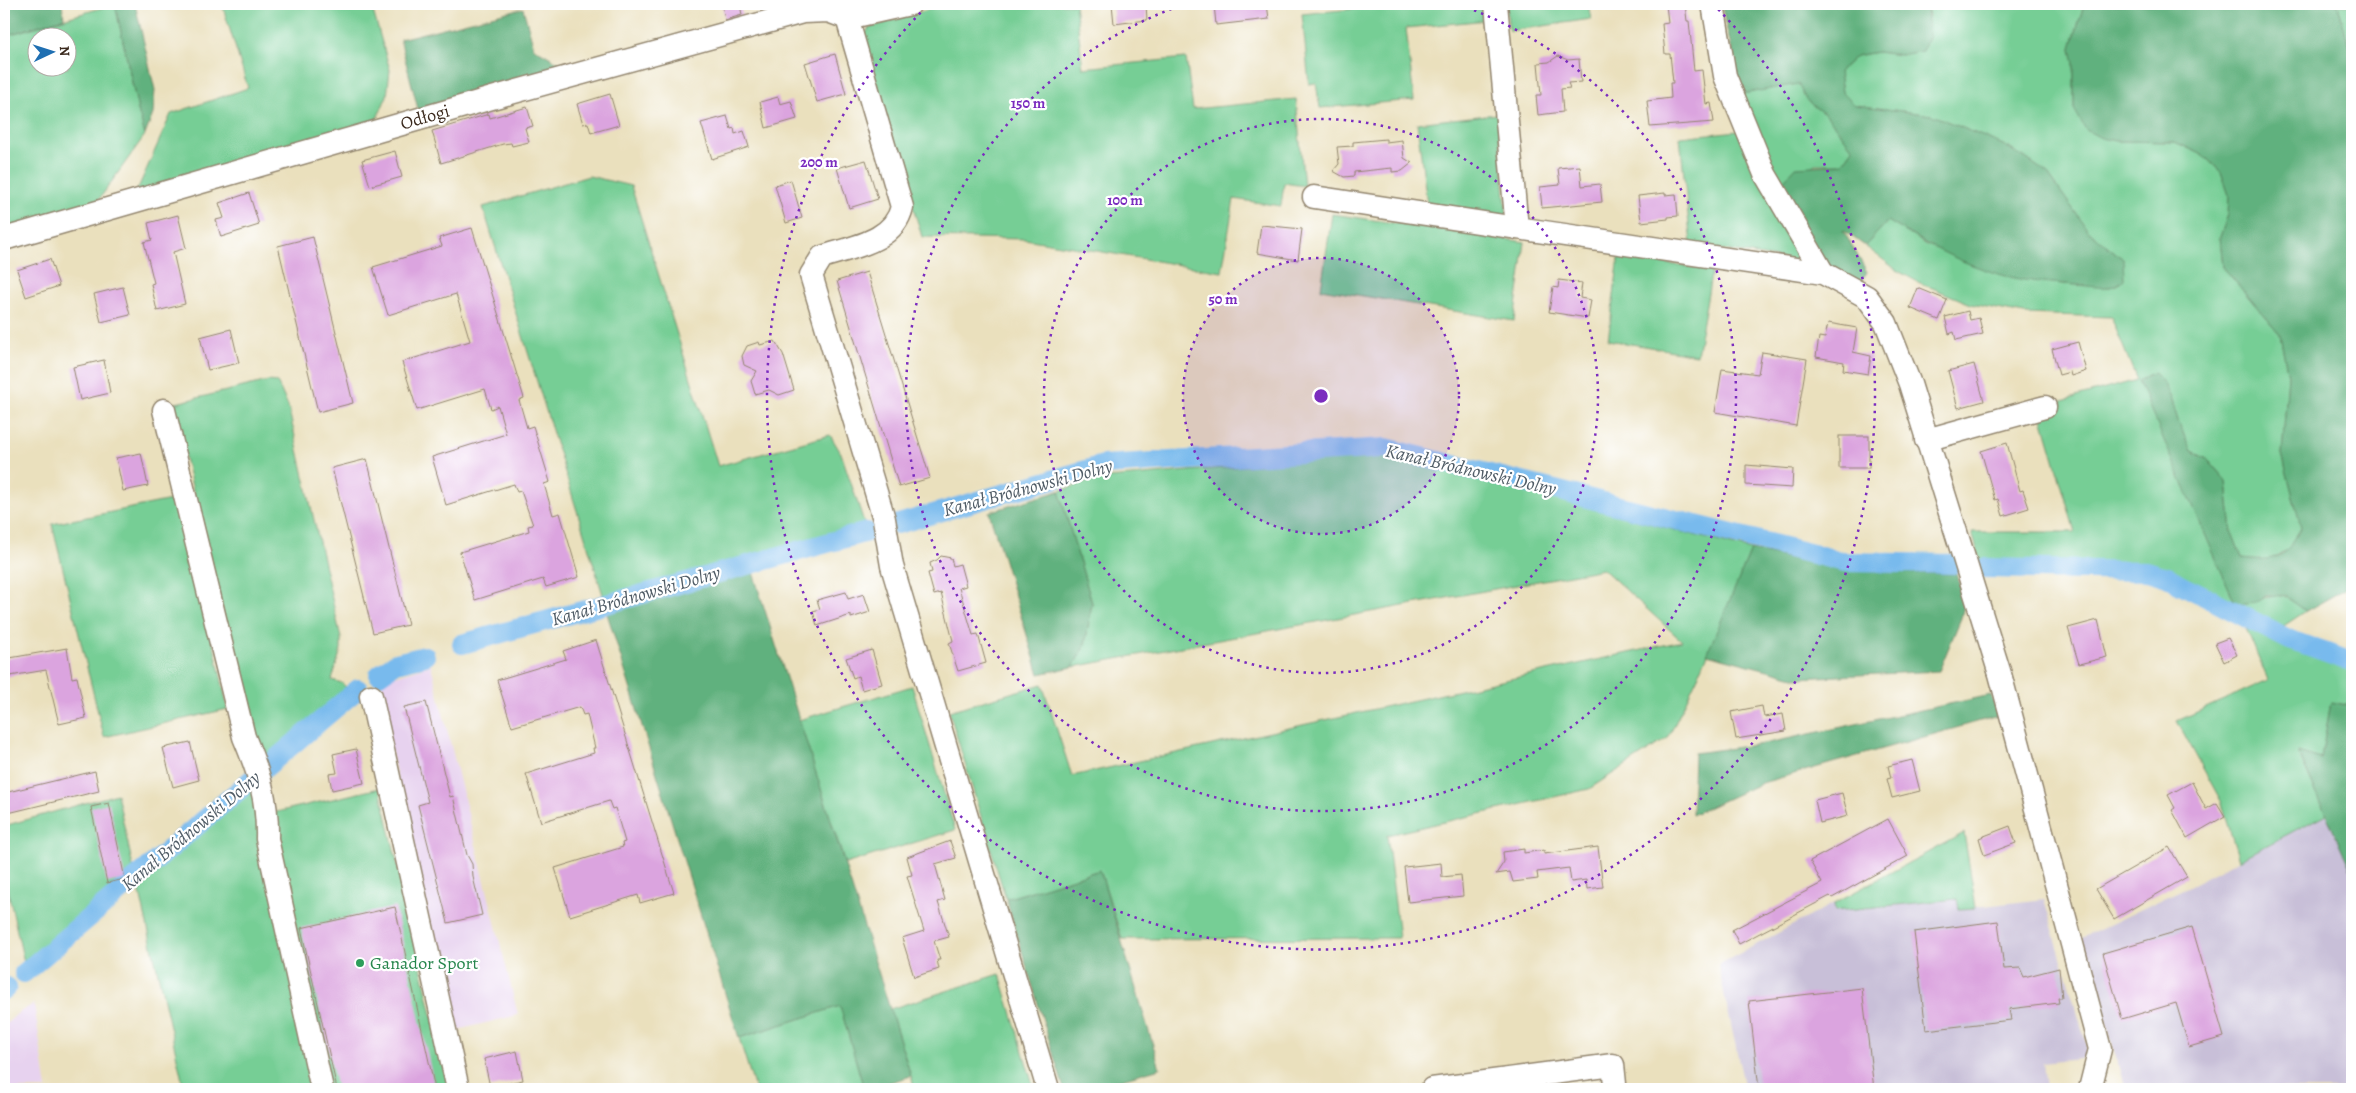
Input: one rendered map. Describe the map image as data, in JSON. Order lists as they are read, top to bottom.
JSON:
{
  "streets": {
    "street": ["Odłogi"]
  },
  "water": ["Kanał Bródnowski Dolny"],
  "places": ["Ganador Sport"],
  "north": "right",
  "rings": [
    "150 m",
    "200 m",
    "100 m",
    "50 m"
  ]
}
